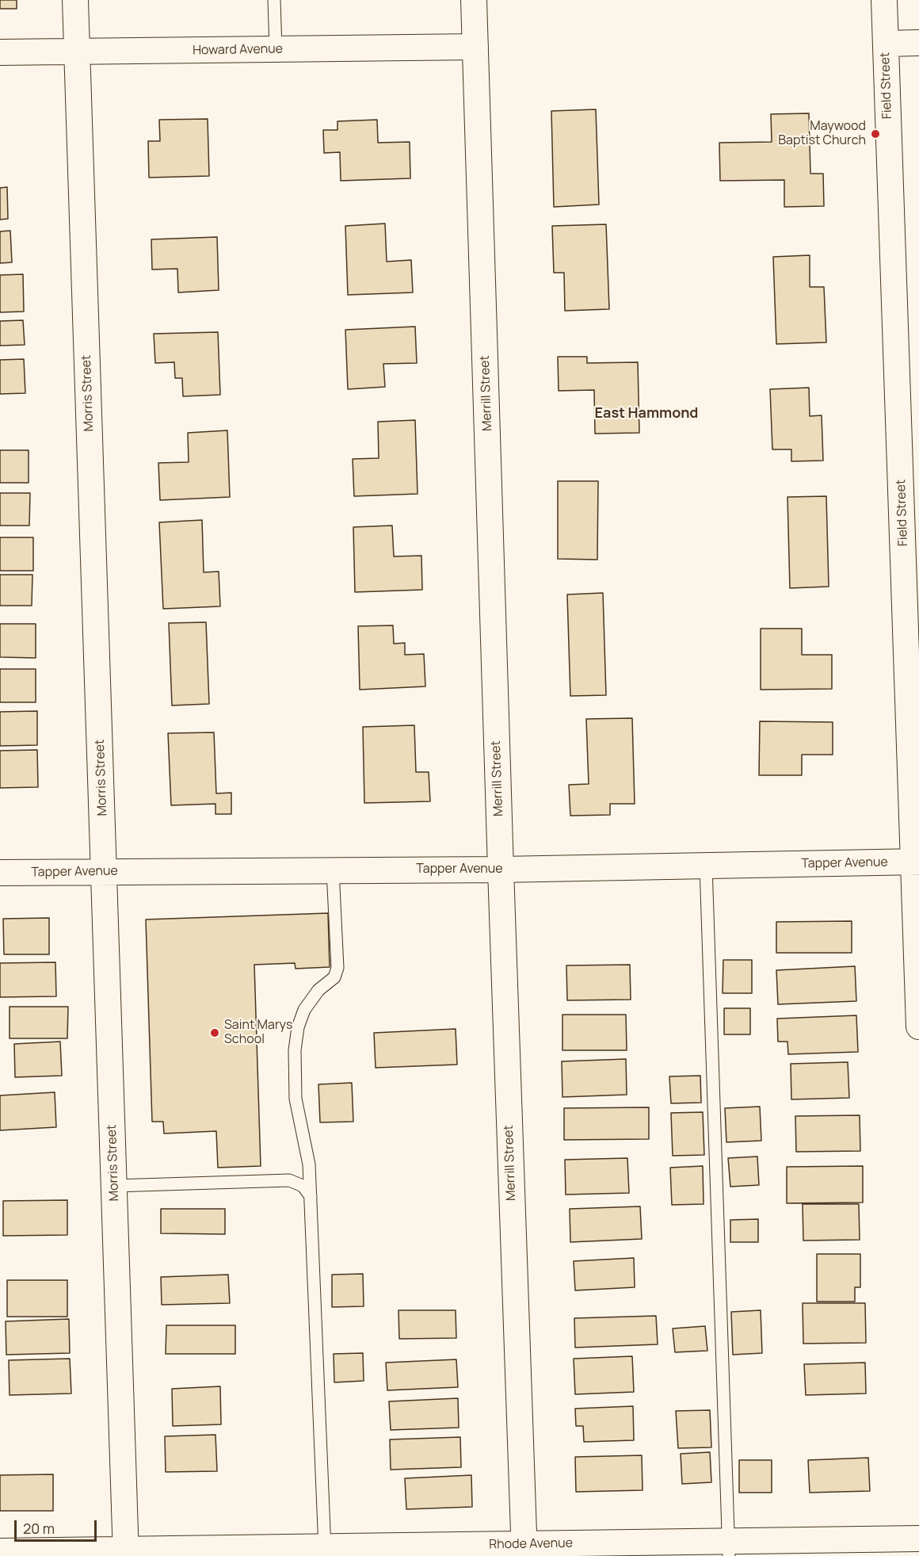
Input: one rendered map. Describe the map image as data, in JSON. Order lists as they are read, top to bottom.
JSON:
{
  "streets": {
    "street": [
      "Howard Avenue",
      "Field Street",
      "Morris Street",
      "Merrill Street",
      "Tapper Avenue",
      "Rhode Avenue"
    ]
  },
  "crossings": [
    ["Howard Avenue", "Morris Street"],
    ["Howard Avenue", "Merrill Street"],
    ["Field Street", "Tapper Avenue"],
    ["Morris Street", "Tapper Avenue"],
    ["Morris Street", "Rhode Avenue"],
    ["Merrill Street", "Tapper Avenue"],
    ["Merrill Street", "Rhode Avenue"]
  ],
  "districts": ["East Hammond"],
  "places": ["Maywood Baptist Church", "Saint Marys School"],
  "scale_bar": "20 m"
}
